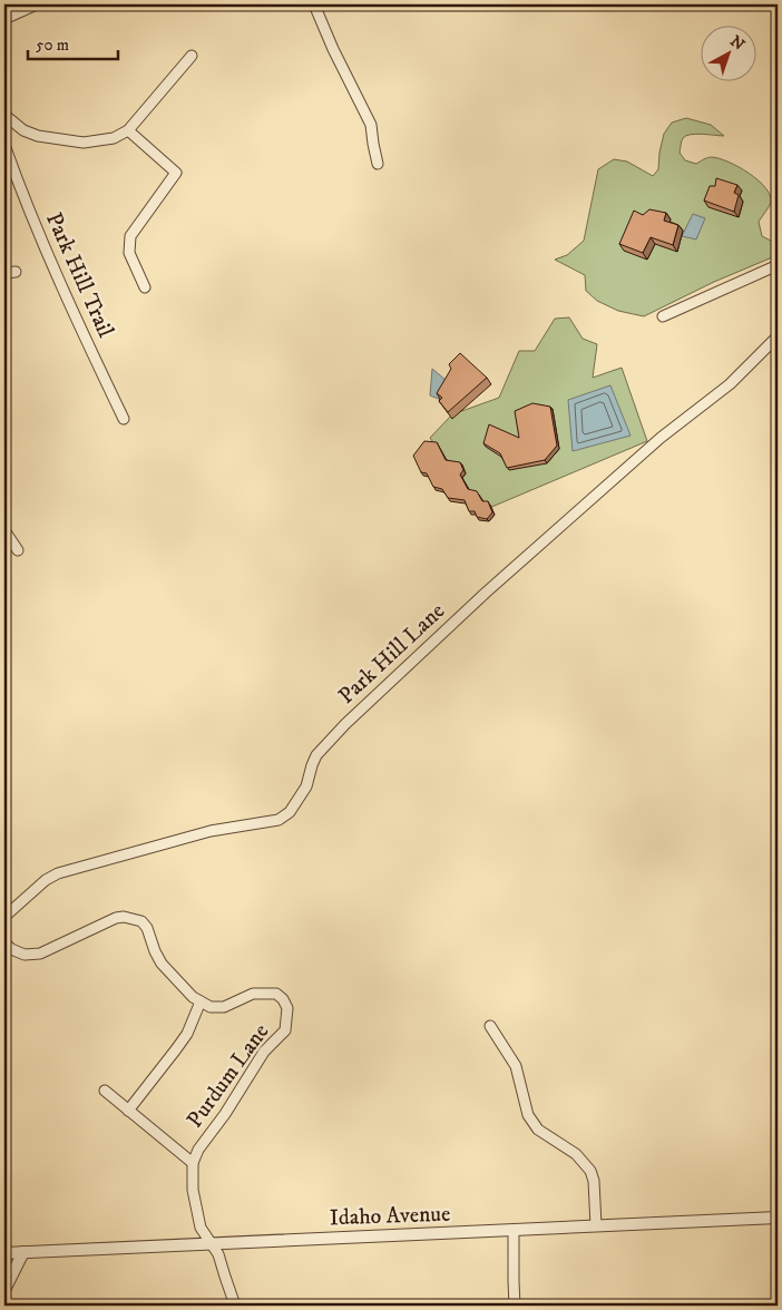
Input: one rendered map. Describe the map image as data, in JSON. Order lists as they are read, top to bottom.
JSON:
{
  "streets": {
    "street": [
      "Park Hill Trail",
      "Park Hill Lane",
      "Purdum Lane",
      "Idaho Avenue"
    ]
  },
  "crossings": [
    ["Purdum Lane", "Idaho Avenue"]
  ],
  "scale_bar": "50 m",
  "north": "top right"
}
